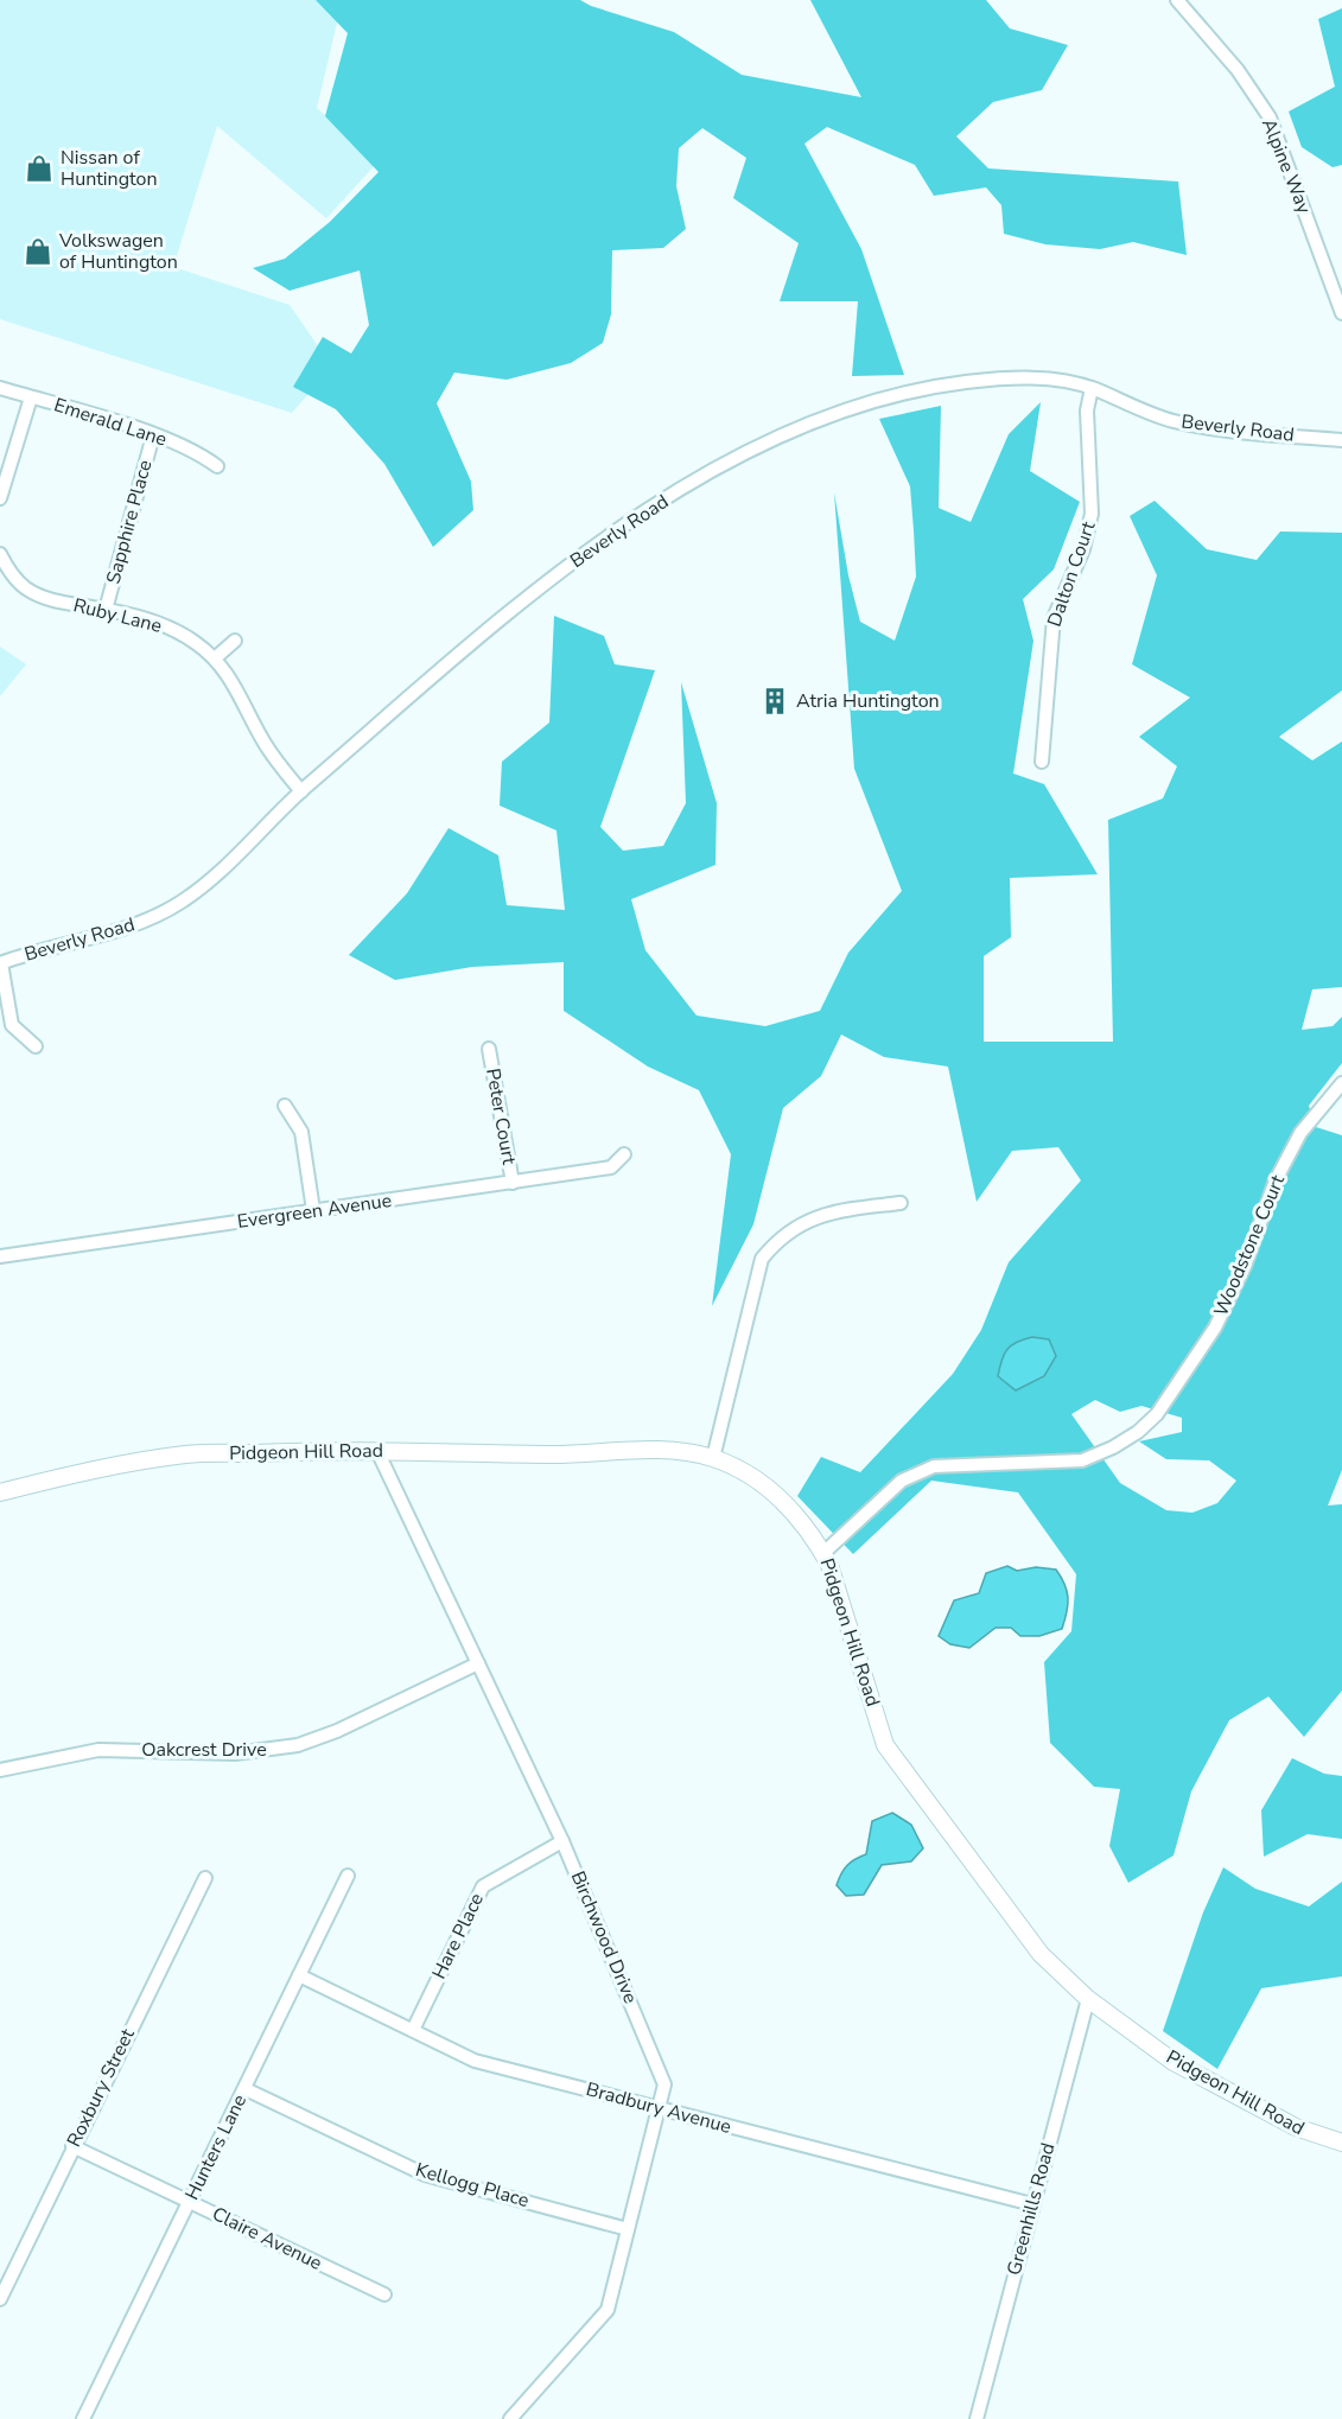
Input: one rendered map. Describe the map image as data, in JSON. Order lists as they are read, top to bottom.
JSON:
{
  "streets": {
    "street": [
      "Alpine Way",
      "Emerald Lane",
      "Beverly Road",
      "Sapphire Place",
      "Dalton Court",
      "Ruby Lane",
      "Peter Court",
      "Evergreen Avenue",
      "Woodstone Court",
      "Pidgeon Hill Road",
      "Oakcrest Drive",
      "Hare Place",
      "Birchwood Drive",
      "Roxbury Street",
      "Bradbury Avenue",
      "Hunters Lane",
      "Kellogg Place",
      "Greenhills Road",
      "Claire Avenue"
    ]
  },
  "crossings": [
    ["Emerald Lane", "Sapphire Place"],
    ["Beverly Road", "Dalton Court"],
    ["Beverly Road", "Ruby Lane"],
    ["Sapphire Place", "Ruby Lane"],
    ["Peter Court", "Evergreen Avenue"],
    ["Woodstone Court", "Pidgeon Hill Road"],
    ["Pidgeon Hill Road", "Birchwood Drive"],
    ["Pidgeon Hill Road", "Greenhills Road"],
    ["Oakcrest Drive", "Birchwood Drive"],
    ["Hare Place", "Birchwood Drive"],
    ["Hare Place", "Bradbury Avenue"],
    ["Birchwood Drive", "Bradbury Avenue"],
    ["Birchwood Drive", "Kellogg Place"],
    ["Roxbury Street", "Claire Avenue"],
    ["Bradbury Avenue", "Hunters Lane"],
    ["Bradbury Avenue", "Greenhills Road"],
    ["Hunters Lane", "Kellogg Place"],
    ["Hunters Lane", "Claire Avenue"]
  ],
  "places": {
    "shop": ["Nissan of Huntington", "Volkswagen of Huntington"],
    "building": ["Atria Huntington"]
  }
}
